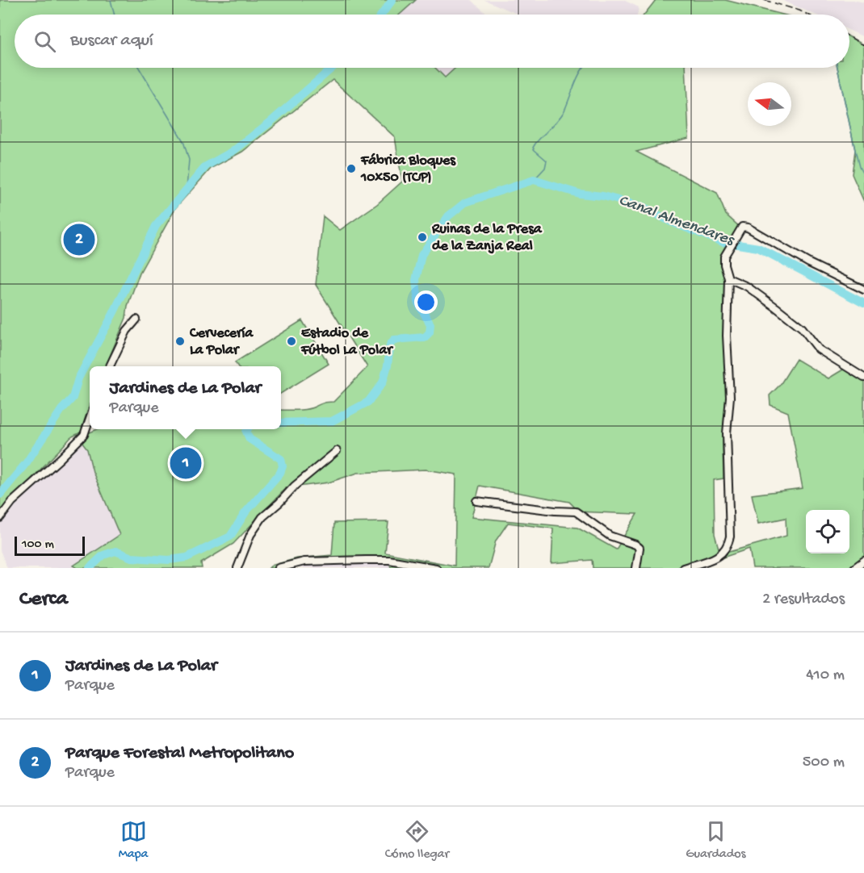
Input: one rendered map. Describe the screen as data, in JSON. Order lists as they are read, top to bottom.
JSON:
{
  "water": ["Canal Almendares"],
  "places": [
    "Fábrica Bloques 10x50 (TCP)",
    "Ruinas de la Presa de la Zanja Real",
    "Cervecería La Polar",
    "Estadio de Fútbol La Polar"
  ],
  "scale_bar": "100 m",
  "north": "left",
  "page": {
    "search": "Buscar aquí",
    "pins": ["2", "1"],
    "popup": ["Jardines de La Polar", "Parque"],
    "scale": "100 m",
    "heading": ["Cerca", "2 resultados"],
    "list": [
      {
        "mark": "1",
        "name": "Jardines de La Polar",
        "note": "Parque",
        "value": "410 m"
      },
      {
        "mark": "2",
        "name": "Parque Forestal Metropolitano",
        "note": "Parque",
        "value": "500 m"
      }
    ],
    "nav": ["Mapa", "Cómo llegar", "Guardados"]
  }
}
